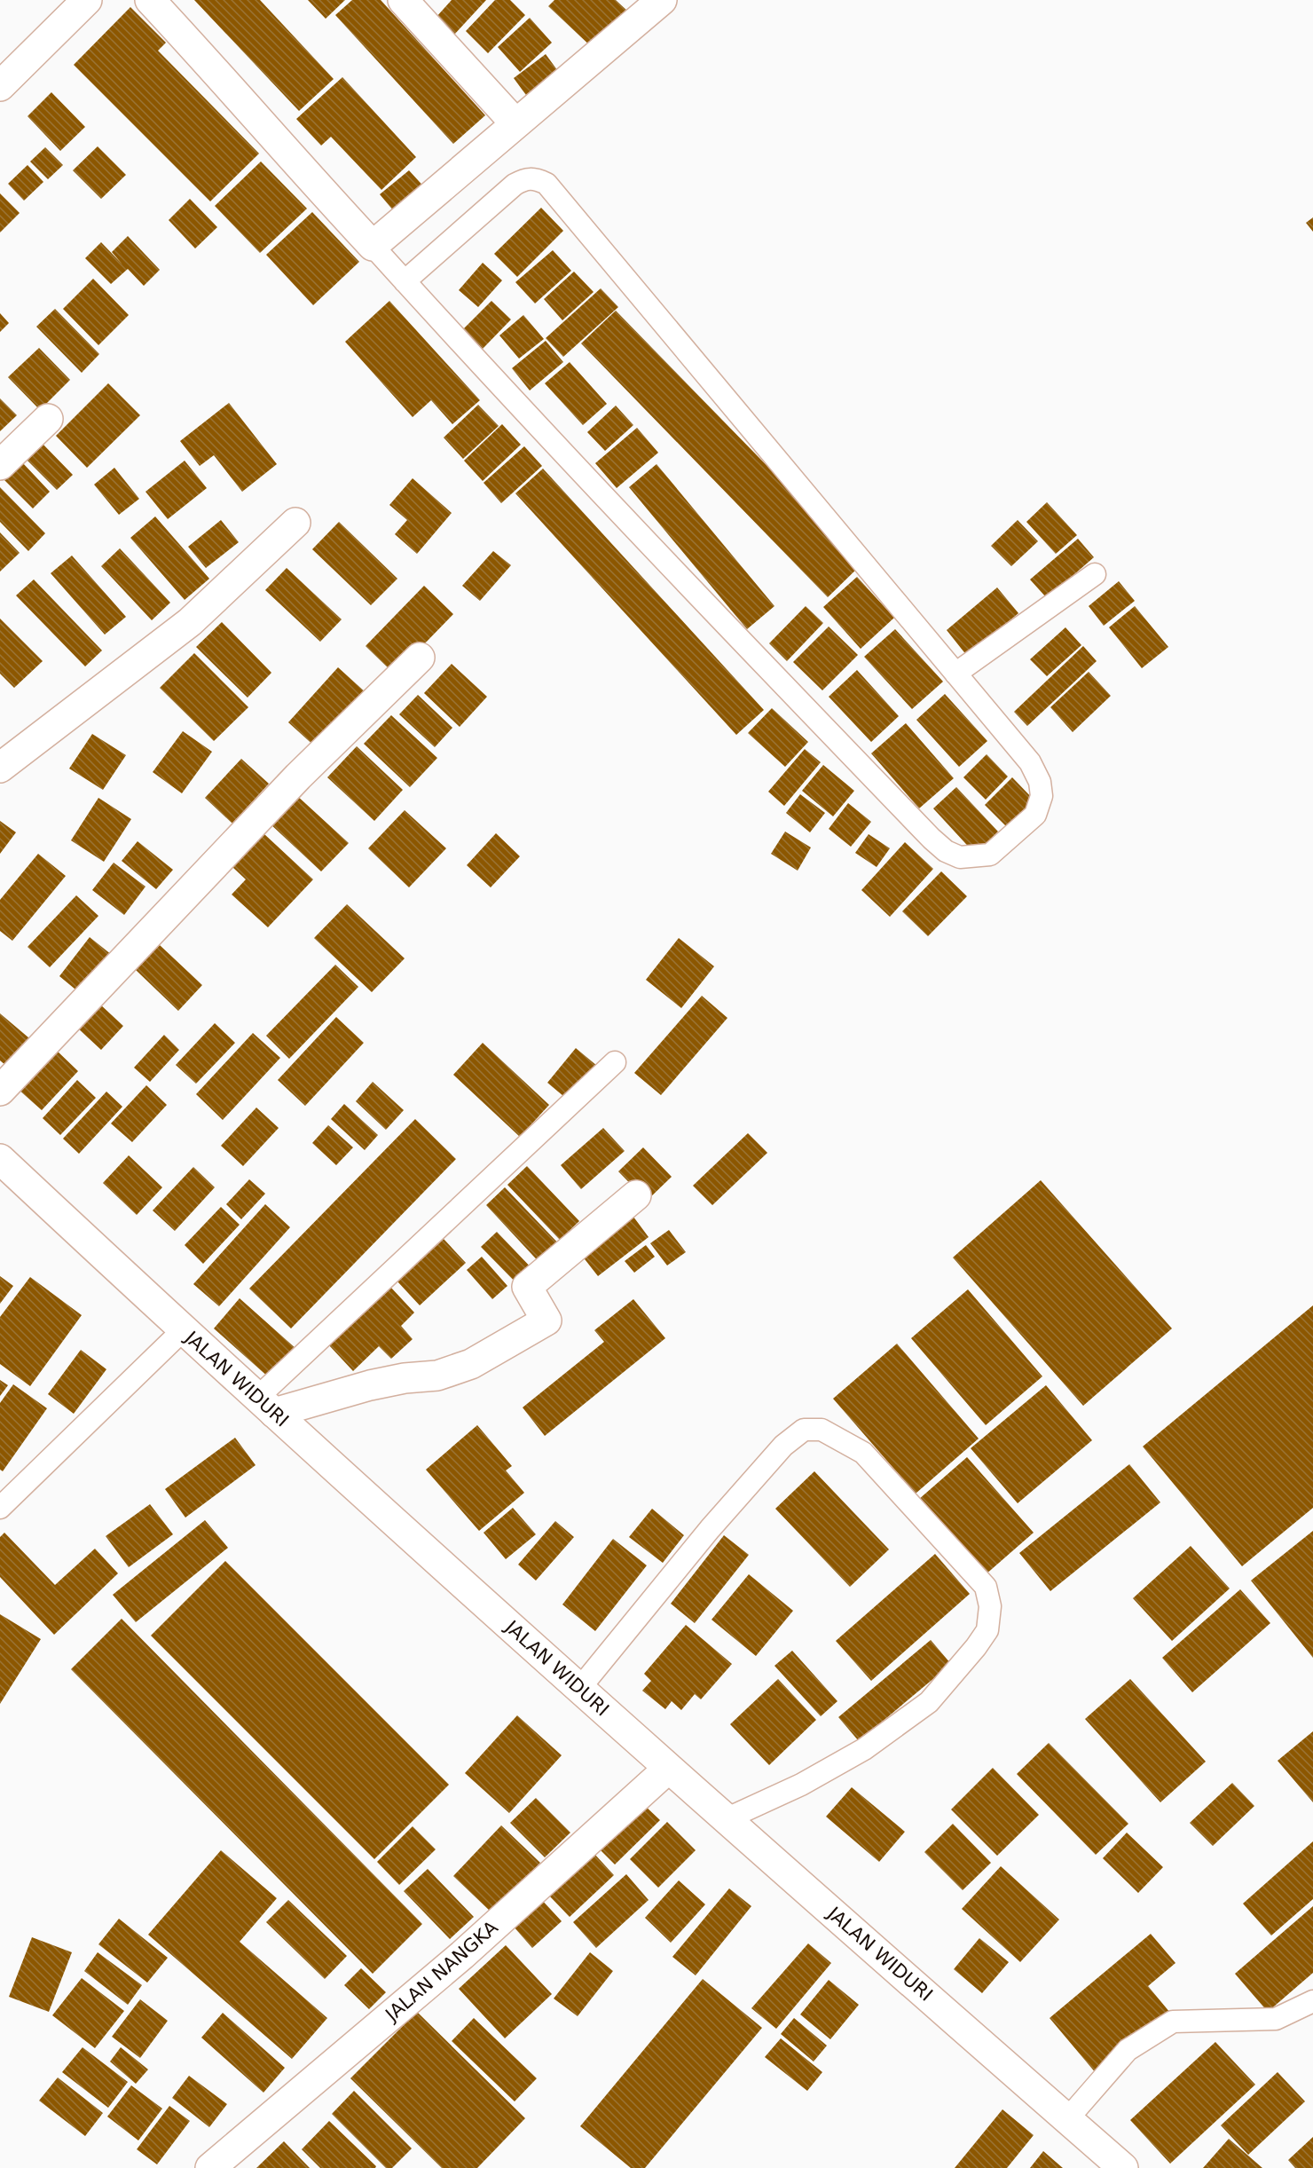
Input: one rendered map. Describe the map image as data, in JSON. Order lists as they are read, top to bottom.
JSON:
{
  "streets": {
    "street": ["JALAN WIDURI", "JALAN NANGKA"]
  },
  "crossings": [
    ["JALAN WIDURI", "JALAN NANGKA"]
  ]
}
